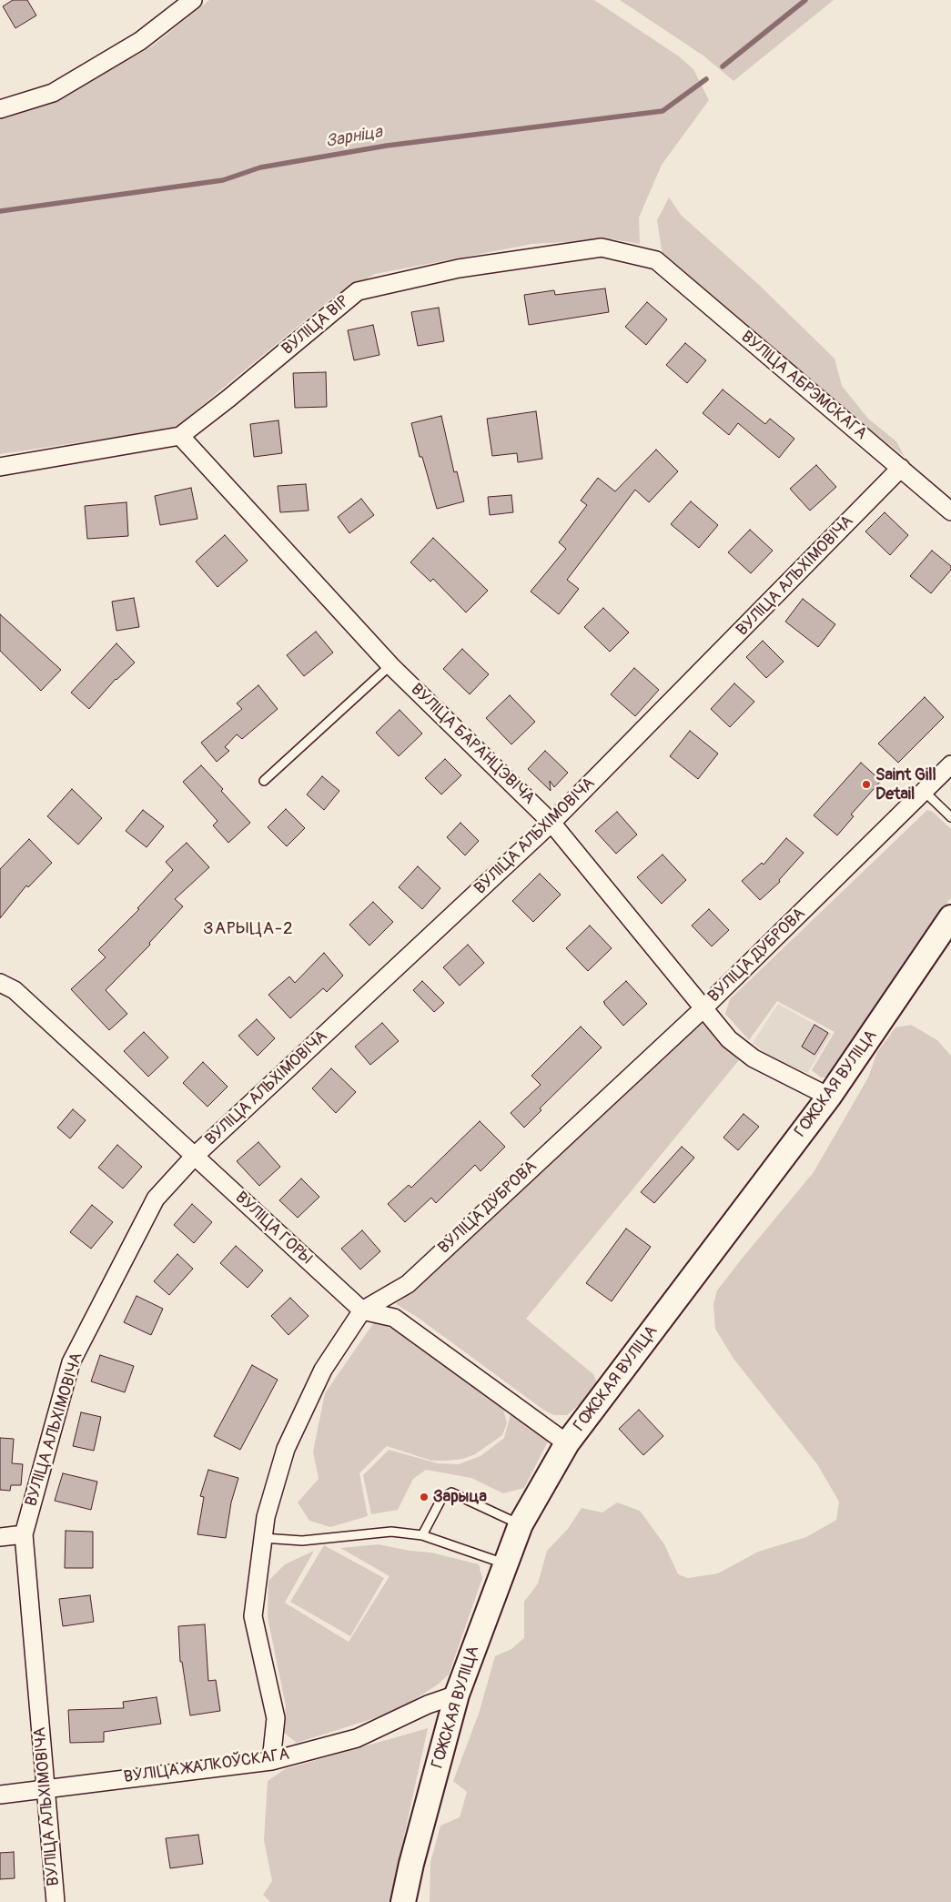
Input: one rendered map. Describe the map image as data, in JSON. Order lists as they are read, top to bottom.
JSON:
{
  "streets": {
    "street": [
      "ВУЛІЦА ВІР",
      "ВУЛІЦА АБРЭМСКАГА",
      "ВУЛІЦА АЛЬХІМОВІЧА",
      "ВУЛІЦА БАРАНЦЭВІЧА",
      "ВУЛІЦА ДУБРОВА",
      "ГОЖСКАЯ ВУЛІЦА",
      "ВУЛІЦА ГОРЫ",
      "ВУЛІЦА ЖАЛКОЎСКАГА"
    ]
  },
  "crossings": [
    ["ВУЛІЦА ВІР", "ВУЛІЦА АБРЭМСКАГА"],
    ["ВУЛІЦА ВІР", "ВУЛІЦА БАРАНЦЭВІЧА"],
    ["ВУЛІЦА АБРЭМСКАГА", "ВУЛІЦА АЛЬХІМОВІЧА"],
    ["ВУЛІЦА АЛЬХІМОВІЧА", "ВУЛІЦА БАРАНЦЭВІЧА"],
    ["ВУЛІЦА АЛЬХІМОВІЧА", "ВУЛІЦА ГОРЫ"],
    ["ВУЛІЦА АЛЬХІМОВІЧА", "ВУЛІЦА ЖАЛКОЎСКАГА"],
    ["ВУЛІЦА БАРАНЦЭВІЧА", "ВУЛІЦА ДУБРОВА"],
    ["ВУЛІЦА БАРАНЦЭВІЧА", "ГОЖСКАЯ ВУЛІЦА"],
    ["ВУЛІЦА ДУБРОВА", "ВУЛІЦА ГОРЫ"],
    ["ВУЛІЦА ДУБРОВА", "ВУЛІЦА ЖАЛКОЎСКАГА"],
    ["ГОЖСКАЯ ВУЛІЦА", "ВУЛІЦА ГОРЫ"],
    ["ГОЖСКАЯ ВУЛІЦА", "ВУЛІЦА ЖАЛКОЎСКАГА"]
  ],
  "districts": ["ЗАРЫЦА-2"],
  "water": ["Зарніца"],
  "places": ["Saint Gill Detail", "Зарыца"]
}
